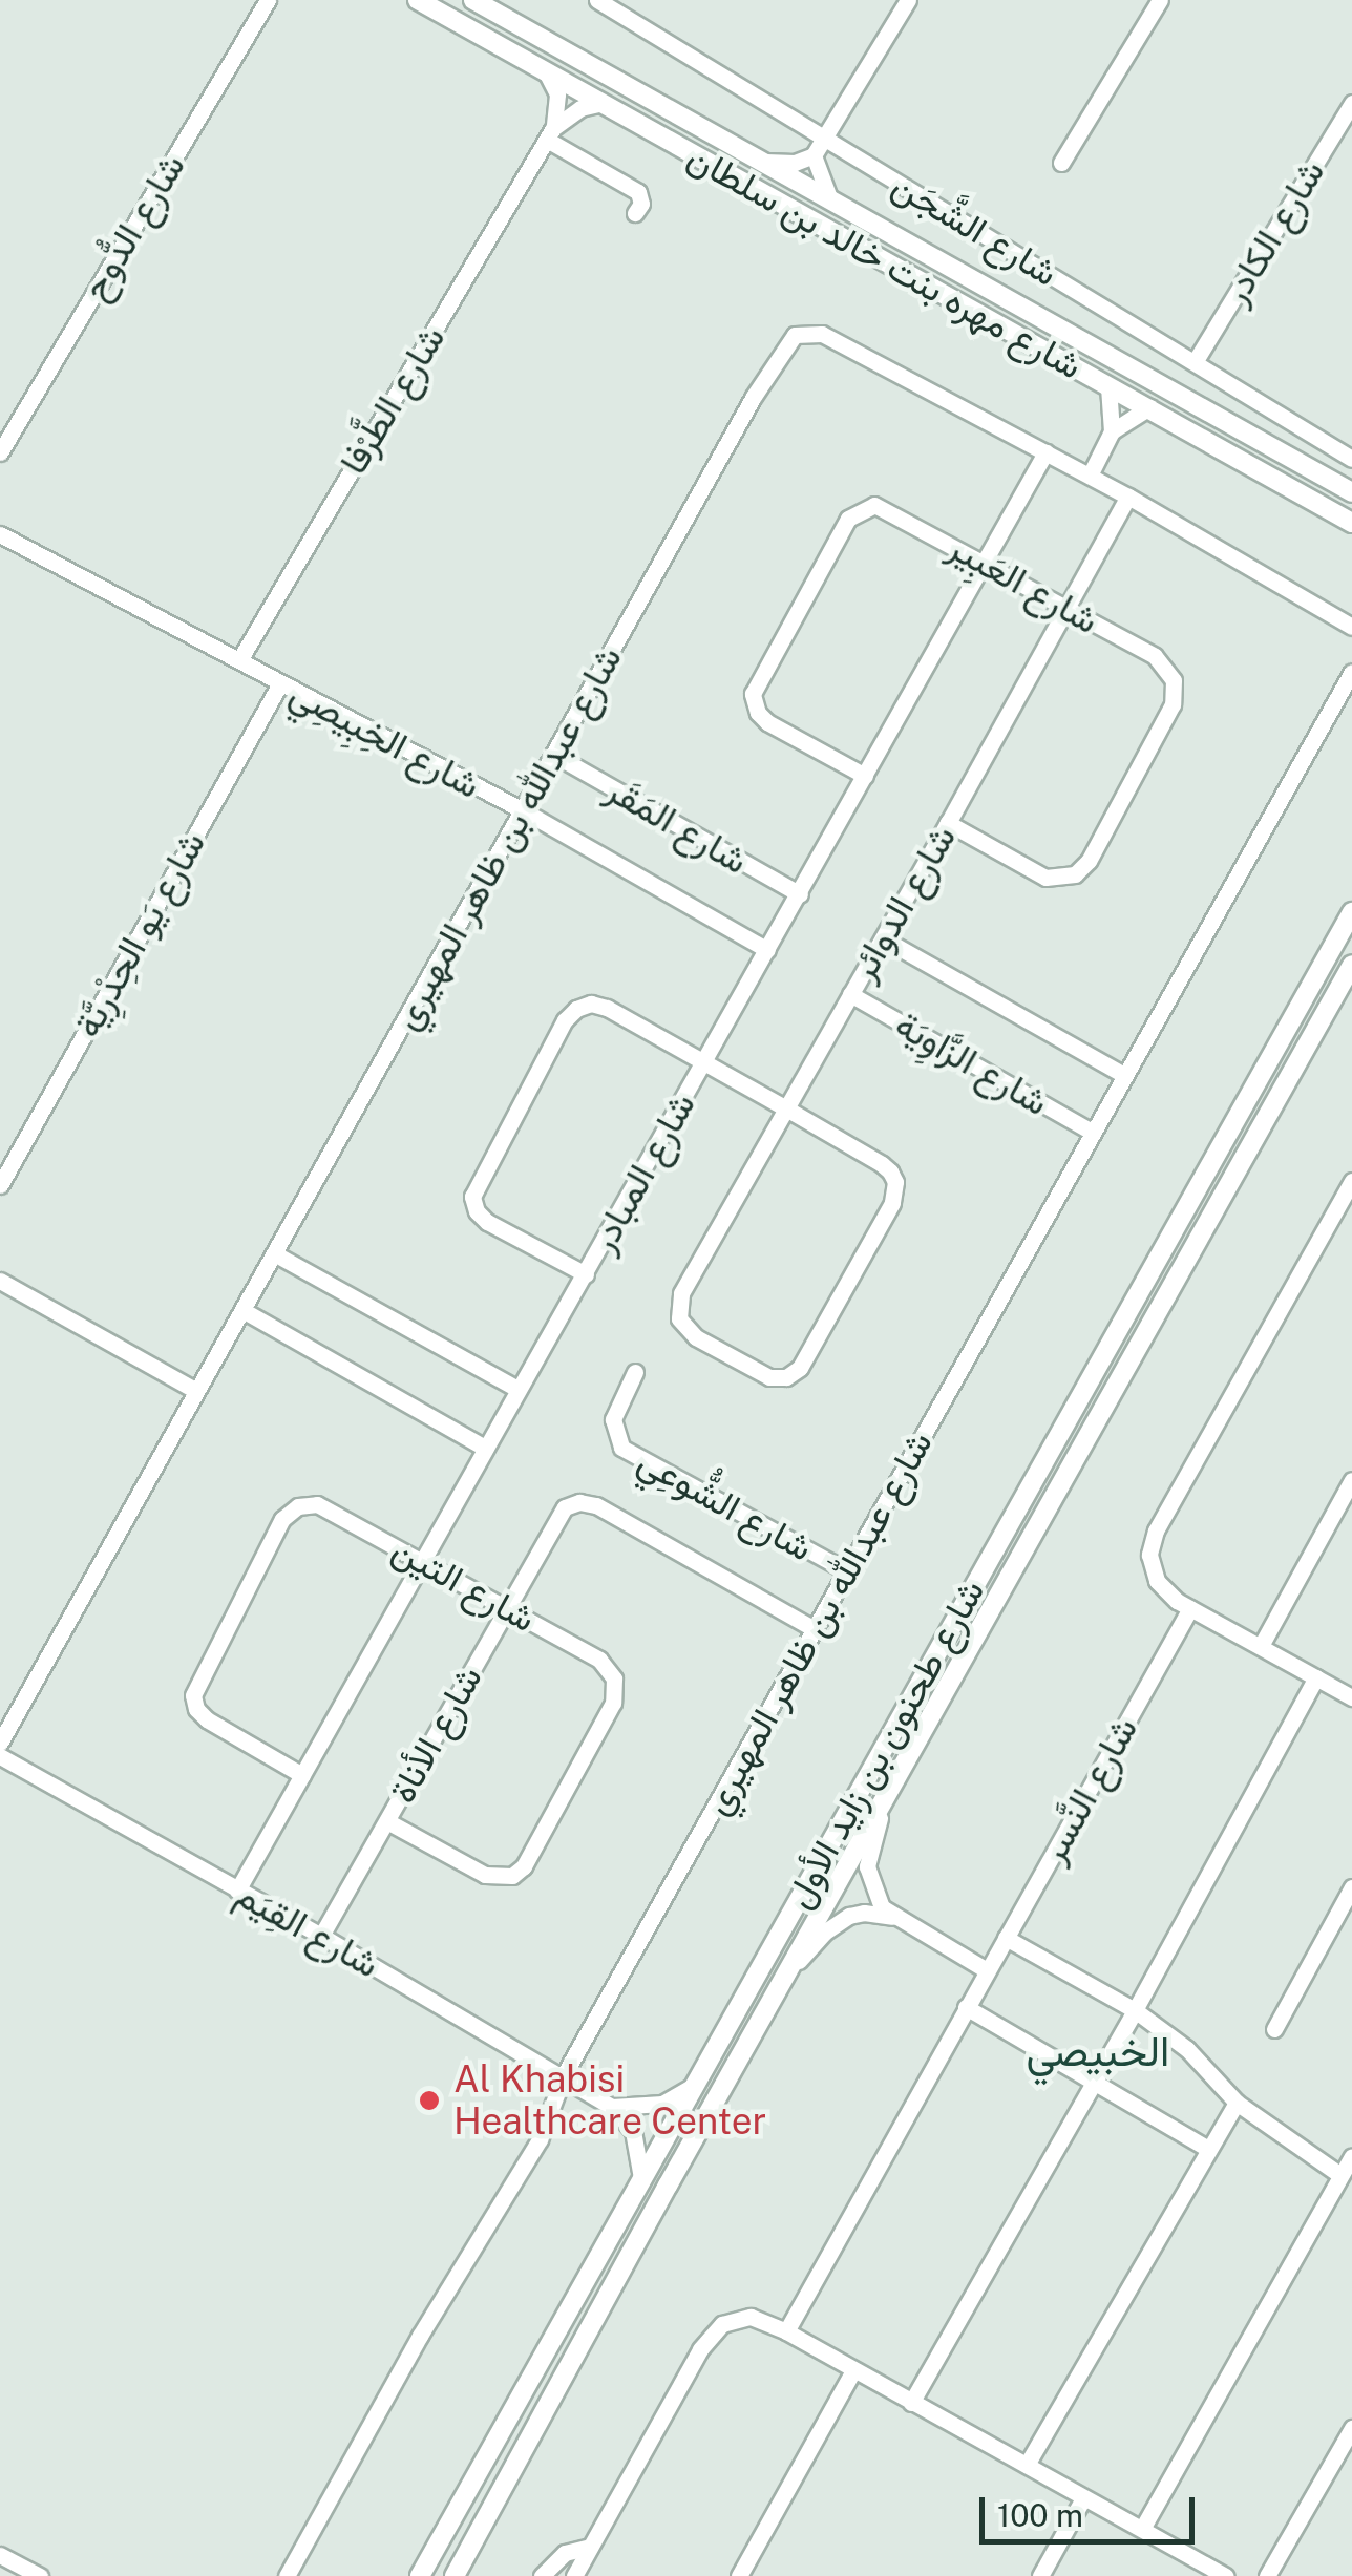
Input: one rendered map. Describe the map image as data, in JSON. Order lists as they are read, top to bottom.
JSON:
{
  "streets": {
    "street": [
      "شارع الدُّوح",
      "شارع الشَّجَن",
      "شارع الكادر",
      "شارع مهره بنت خالد بن سلطان",
      "شارع الطَّرْفا",
      "شارع العَبِير",
      "شارع الخِبِيصِي",
      "شارع المَقَر",
      "شارع عبدالله بن ظاهر المهيري",
      "شارع الدوائر",
      "شارع يَو الحِدْرِيَّة",
      "شارع الزَّاوِيَة",
      "شارع المبادر",
      "شارع الشُّوعِي",
      "شارع التين",
      "شارع الأناة",
      "شارع طحنون بن زايد الأول",
      "شارع النَّسر",
      "شارع القِيَم"
    ]
  },
  "crossings": [
    ["شارع الشَّجَن", "شارع الكادر"],
    ["شارع الطَّرْفا", "شارع الخِبِيصِي"],
    ["شارع العَبِير", "شارع الدوائر"],
    ["شارع العَبِير", "شارع المبادر"],
    ["شارع الخِبِيصِي", "شارع عبدالله بن ظاهر المهيري"],
    ["شارع الخِبِيصِي", "شارع يَو الحِدْرِيَّة"],
    ["شارع الخِبِيصِي", "شارع المبادر"],
    ["شارع المَقَر", "شارع عبدالله بن ظاهر المهيري"],
    ["شارع المَقَر", "شارع المبادر"],
    ["شارع عبدالله بن ظاهر المهيري", "شارع الدوائر"],
    ["شارع عبدالله بن ظاهر المهيري", "شارع الزَّاوِيَة"],
    ["شارع عبدالله بن ظاهر المهيري", "شارع المبادر"],
    ["شارع عبدالله بن ظاهر المهيري", "شارع الشُّوعِي"],
    ["شارع عبدالله بن ظاهر المهيري", "شارع الأناة"],
    ["شارع عبدالله بن ظاهر المهيري", "شارع القِيَم"],
    ["شارع الدوائر", "شارع الزَّاوِيَة"],
    ["شارع المبادر", "شارع التين"],
    ["شارع المبادر", "شارع القِيَم"],
    ["شارع التين", "شارع الأناة"],
    ["شارع الأناة", "شارع القِيَم"],
    ["شارع طحنون بن زايد الأول", "شارع القِيَم"]
  ],
  "districts": ["الخبيصي"],
  "places": ["Al Khabisi Healthcare Center"],
  "scale_bar": "100 m"
}
